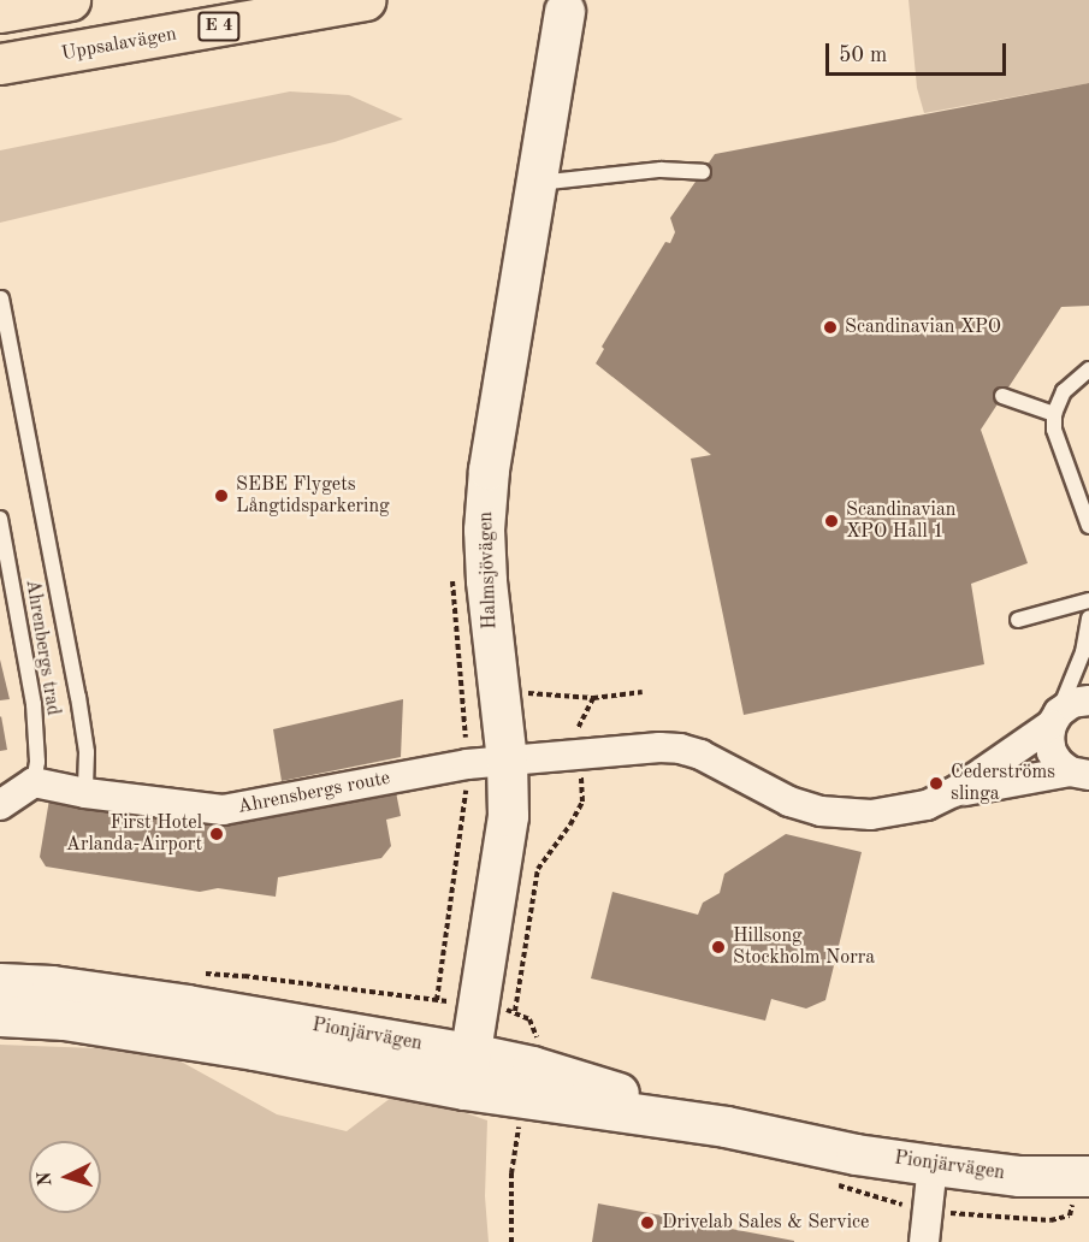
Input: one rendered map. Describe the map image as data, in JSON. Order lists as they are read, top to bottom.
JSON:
{
  "streets": {
    "highway": ["E 4", "Uppsalavägen"],
    "main road": ["Halmsjövägen", "Pionjärvägen"],
    "street": ["Ahrensbergs route"],
    "lane": ["Ahrenbergs trad"]
  },
  "crossings": [
    ["Halmsjövägen", "Ahrensbergs route"],
    ["Halmsjövägen", "Pionjärvägen"],
    ["Ahrenbergs trad", "Ahrensbergs route"]
  ],
  "places": [
    "Scandinavian XPO",
    "SEBE Flygets Långtidsparkering",
    "Scandinavian XPO Hall 1",
    "Cederströms slinga",
    "First Hotel Arlanda-Airport",
    "Hillsong Stockholm Norra",
    "Drivelab Sales & Service"
  ],
  "scale_bar": "50 m",
  "north": "left"
}
